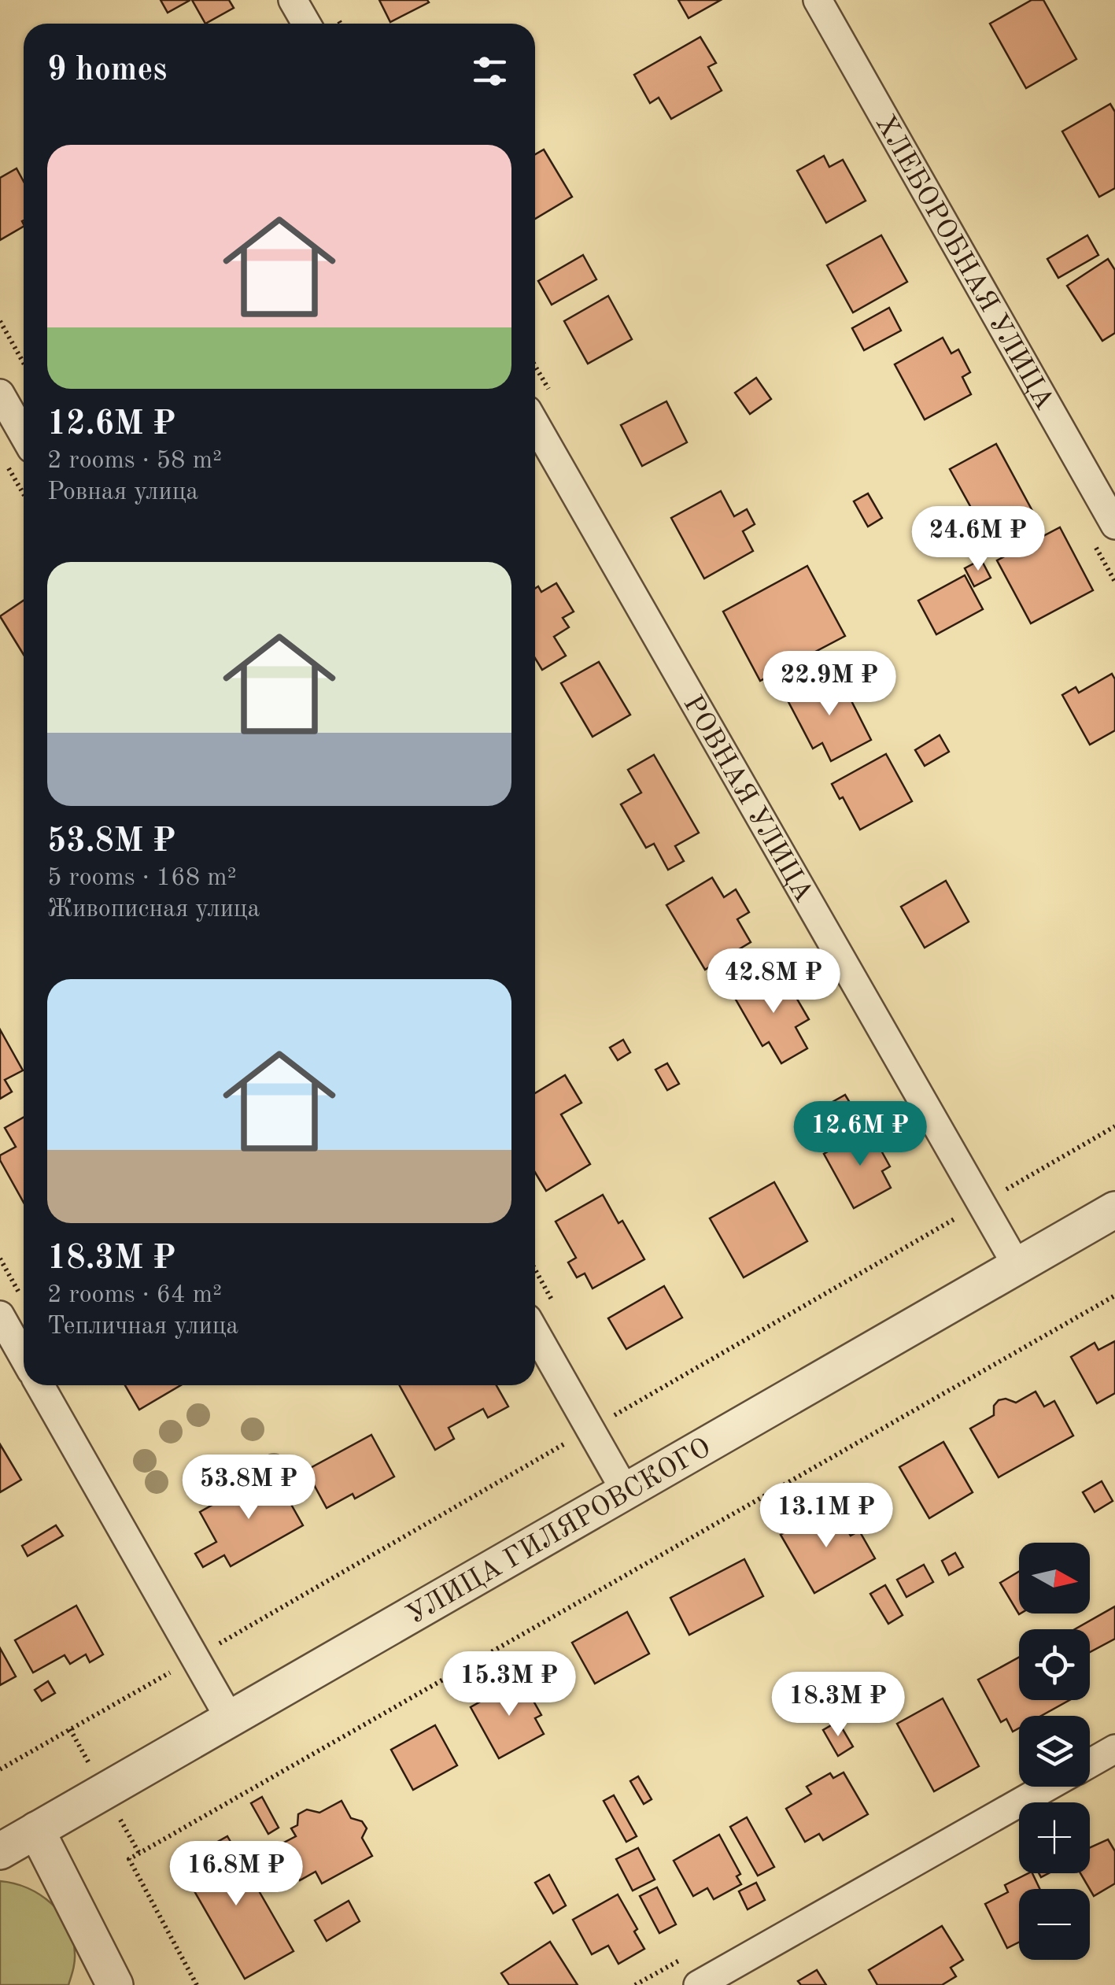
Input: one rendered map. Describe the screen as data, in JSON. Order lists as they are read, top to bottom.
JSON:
{
  "streets": {
    "street": ["ХЛЕБОРОБНАЯ УЛИЦА", "РОВНАЯ УЛИЦА", "УЛИЦА ГИЛЯРОВСКОГО"]
  },
  "crossings": [
    ["РОВНАЯ УЛИЦА", "УЛИЦА ГИЛЯРОВСКОГО"]
  ],
  "north": "right",
  "page": {
    "heading": "9 homes",
    "list": [
      {
        "name": "12.6M ₽",
        "note": "2 rooms · 58 m² · Ровная улица"
      },
      {
        "name": "53.8M ₽",
        "note": "5 rooms · 168 m² · Живописная улица"
      },
      {
        "name": "18.3M ₽",
        "note": "2 rooms · 64 m² · Тепличная улица"
      }
    ],
    "price": [
      "24.6M ₽",
      "22.9M ₽",
      "42.8M ₽",
      "12.6M ₽",
      "53.8M ₽",
      "13.1M ₽",
      "15.3M ₽",
      "18.3M ₽",
      "16.8M ₽"
    ],
    "map_buttons": ["+", "−"]
  }
}
